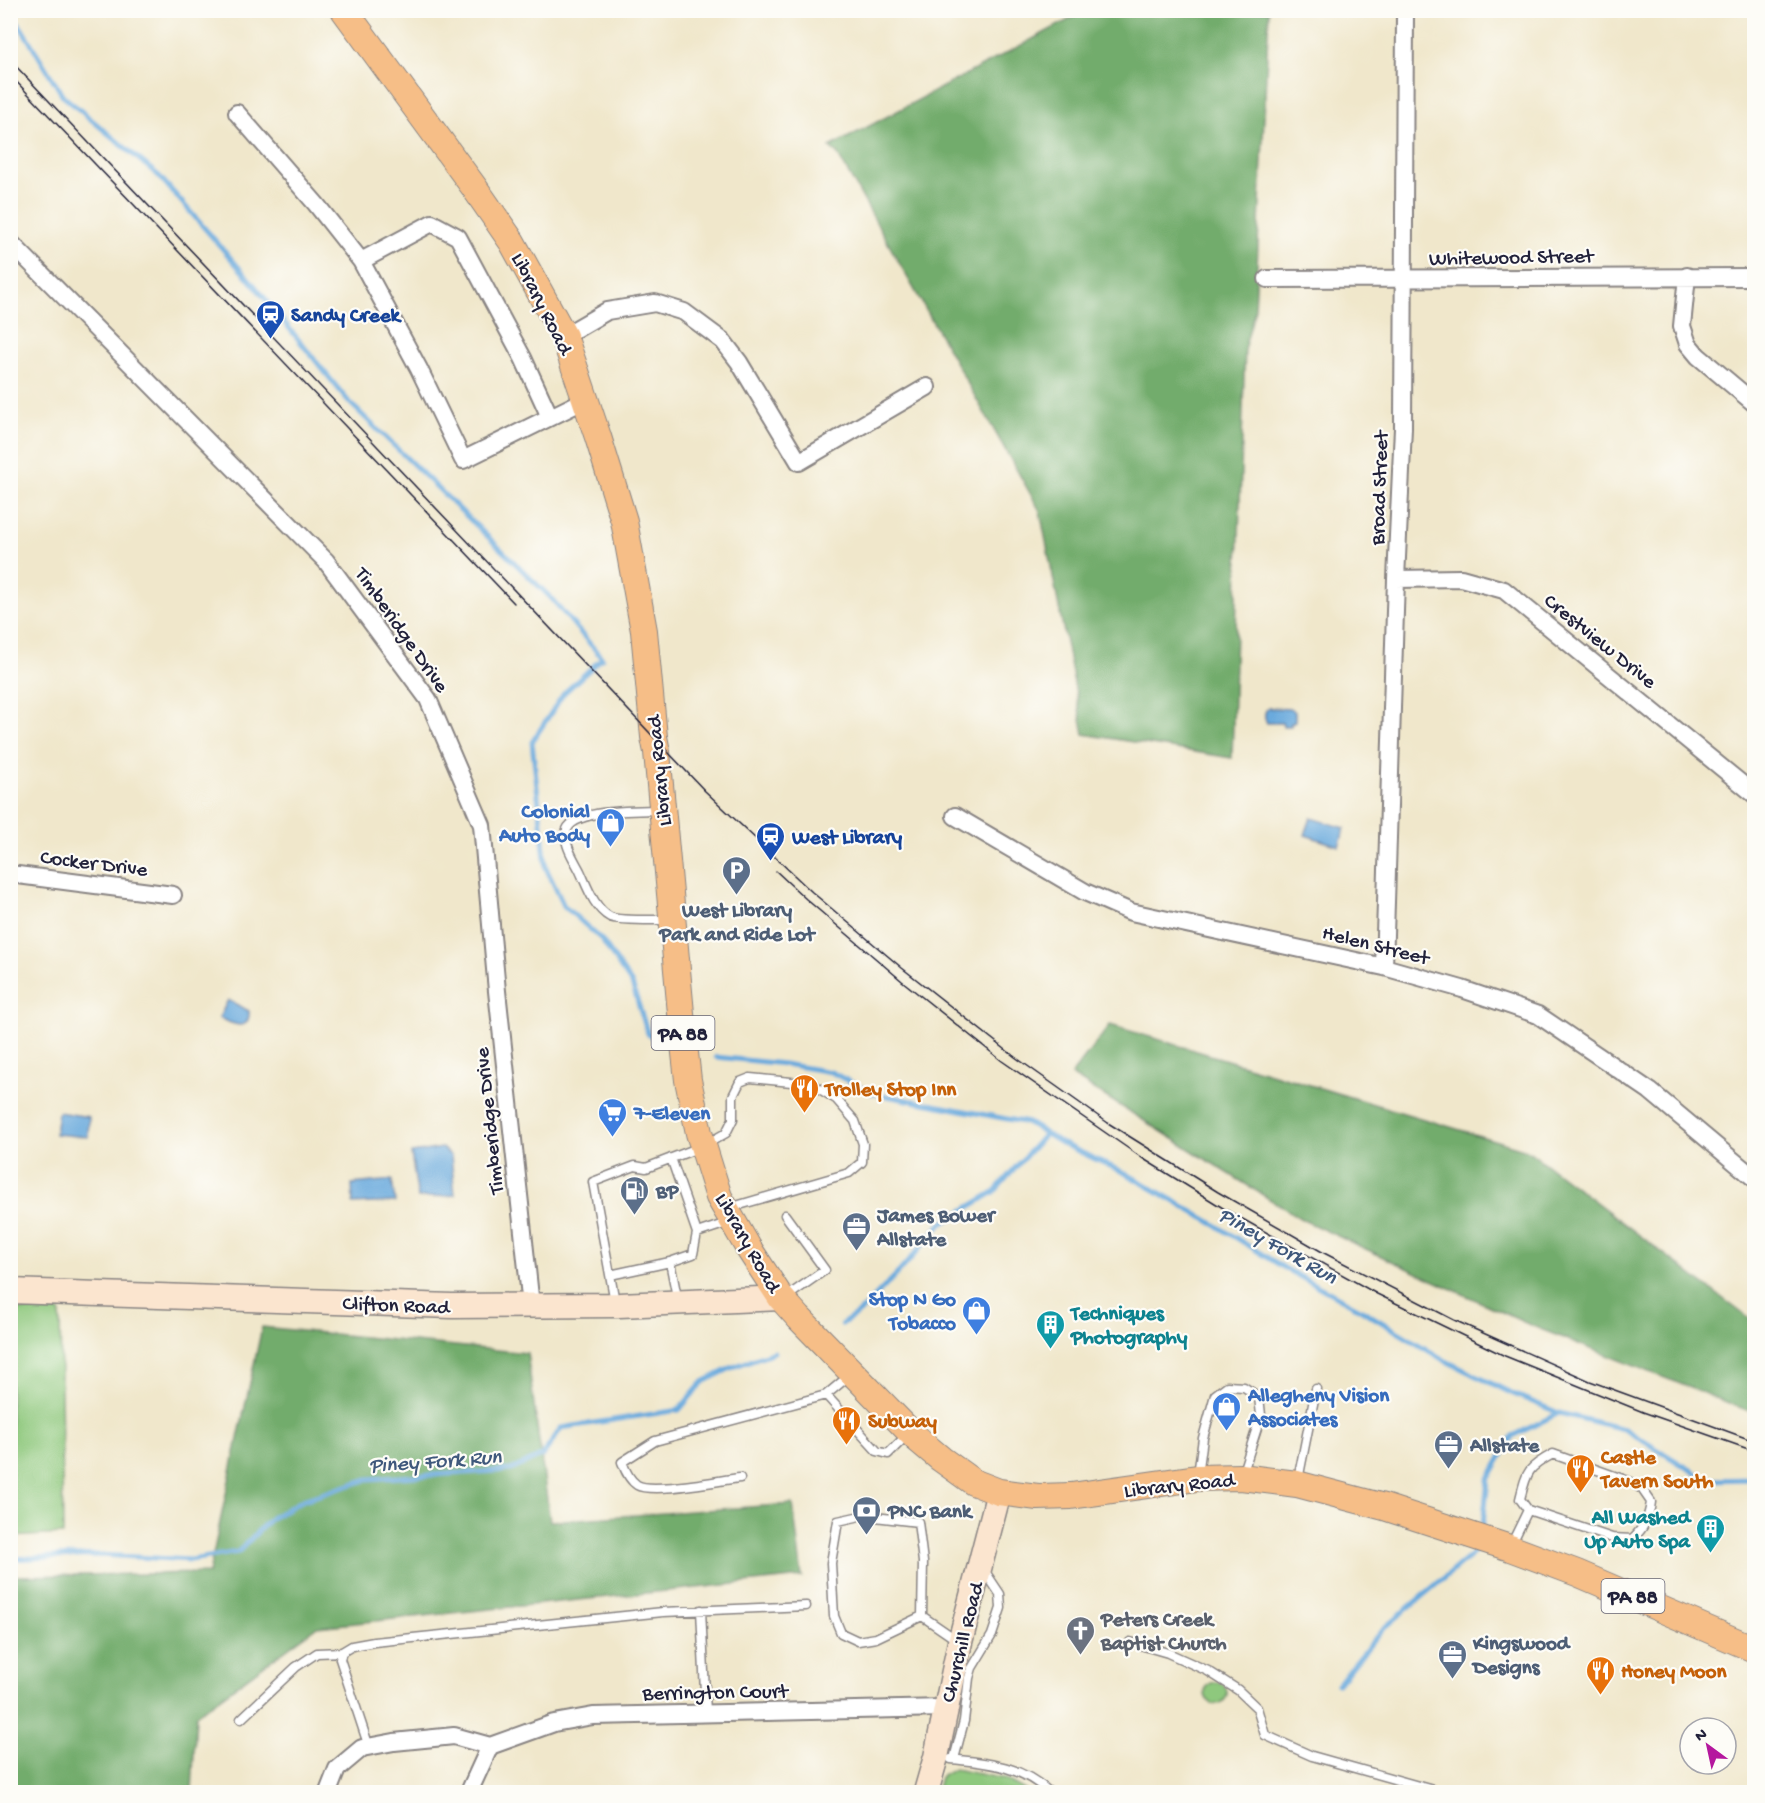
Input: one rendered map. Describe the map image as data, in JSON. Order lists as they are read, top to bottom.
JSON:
{
  "streets": {
    "main road": [
      "Library Road",
      "PA 88",
      "Clifton Road",
      "Churchill Road"
    ],
    "street": [
      "Whitewood Street",
      "Broad Street",
      "Timberidge Drive",
      "Crestview Drive",
      "Cocker Drive",
      "Helen Street",
      "Berrington Court"
    ]
  },
  "crossings": [
    ["Whitewood Street", "Broad Street"],
    ["Library Road", "Clifton Road"],
    ["Library Road", "Churchill Road"],
    ["Broad Street", "Crestview Drive"],
    ["Broad Street", "Helen Street"],
    ["Timberidge Drive", "Clifton Road"],
    ["Churchill Road", "Berrington Court"]
  ],
  "water": ["Piney Fork Run"],
  "places": {
    "station": ["Sandy Creek", "West Library"],
    "shop": ["Colonial Auto Body", "Stop N Go Tobacco", "Allegheny Vision Associates"],
    "parking": ["West Library Park and Ride Lot"],
    "restaurant": [
      "Trolley Stop Inn",
      "Subway",
      "Castle Tavern South",
      "Honey Moon"
    ],
    "supermarket": ["7-Eleven"],
    "fuel station": ["BP"],
    "office": ["James Bower Allstate", "Allstate", "Kingswood Designs"],
    "building": ["Techniques Photography", "All Washed Up Auto Spa"],
    "bank": ["PNC Bank"],
    "church": ["Peters Creek Baptist Church"]
  },
  "north": "top left"
}
